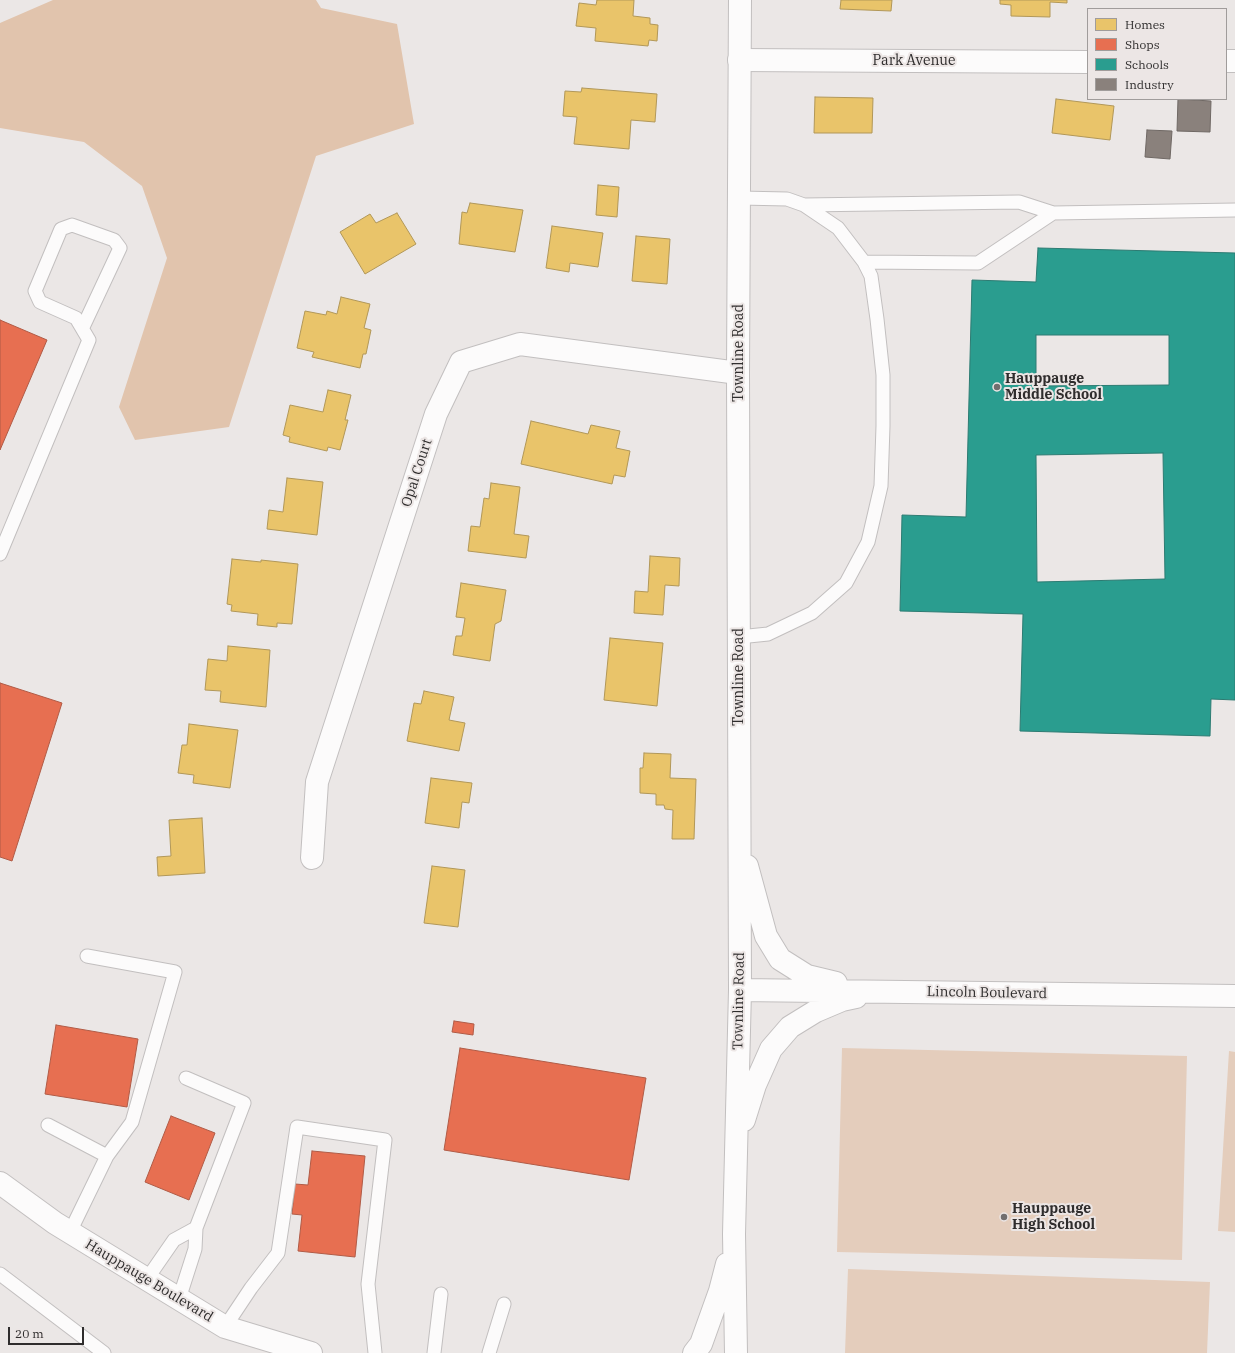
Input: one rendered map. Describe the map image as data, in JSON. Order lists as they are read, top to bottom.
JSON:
{
  "streets": {
    "street": [
      "Park Avenue",
      "Townline Road",
      "Opal Court",
      "Lincoln Boulevard",
      "Hauppauge Boulevard"
    ]
  },
  "crossings": [
    ["Park Avenue", "Townline Road"],
    ["Townline Road", "Opal Court"],
    ["Townline Road", "Lincoln Boulevard"]
  ],
  "places": ["Hauppauge Middle School", "Hauppauge High School"],
  "legend": [
    "Homes",
    "Shops",
    "Schools",
    "Industry"
  ],
  "scale_bar": "20 m"
}
